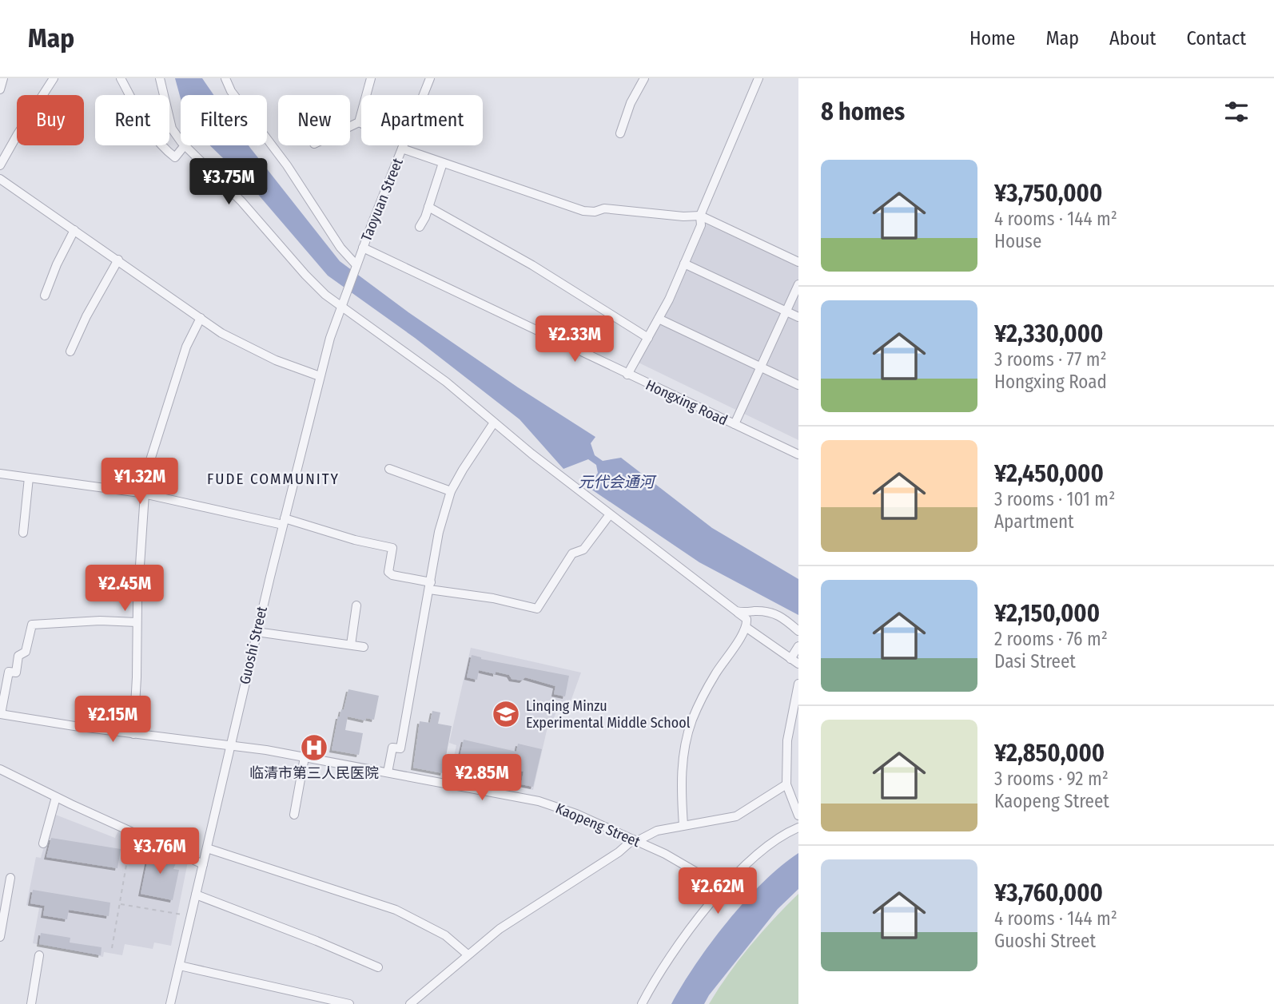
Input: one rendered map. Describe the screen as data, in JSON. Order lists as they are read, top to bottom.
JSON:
{
  "streets": {
    "street": [
      "Taoyuan Street",
      "Hongxing Road",
      "Guoshi Street",
      "Kaopeng Street"
    ]
  },
  "crossings": [
    ["Taoyuan Street", "Hongxing Road"],
    ["Taoyuan Street", "Guoshi Street"],
    ["Guoshi Street", "Kaopeng Street"]
  ],
  "districts": ["FUDE COMMUNITY"],
  "water": ["元代会通河"],
  "places": {
    "school or university": ["Linqing Minzu Experimental Middle School"],
    "hospital": ["临清市第三人民医院"]
  },
  "page": {
    "header": "Map",
    "nav": [
      "Home",
      "Map",
      "About",
      "Contact"
    ],
    "heading": "8 homes",
    "chip": [
      "Buy",
      "Rent",
      "Filters",
      "New",
      "Apartment"
    ],
    "list": [
      {
        "name": "¥3,750,000",
        "note": "4 rooms · 144 m² · House"
      },
      {
        "name": "¥2,330,000",
        "note": "3 rooms · 77 m² · Hongxing Road"
      },
      {
        "name": "¥2,450,000",
        "note": "3 rooms · 101 m² · Apartment"
      },
      {
        "name": "¥2,150,000",
        "note": "2 rooms · 76 m² · Dasi Street"
      },
      {
        "name": "¥2,850,000",
        "note": "3 rooms · 92 m² · Kaopeng Street"
      },
      {
        "name": "¥3,760,000",
        "note": "4 rooms · 144 m² · Guoshi Street"
      }
    ],
    "price": [
      "¥3.75M",
      "¥2.33M",
      "¥1.32M",
      "¥2.45M",
      "¥2.15M",
      "¥2.85M",
      "¥3.76M",
      "¥2.62M"
    ]
  }
}
